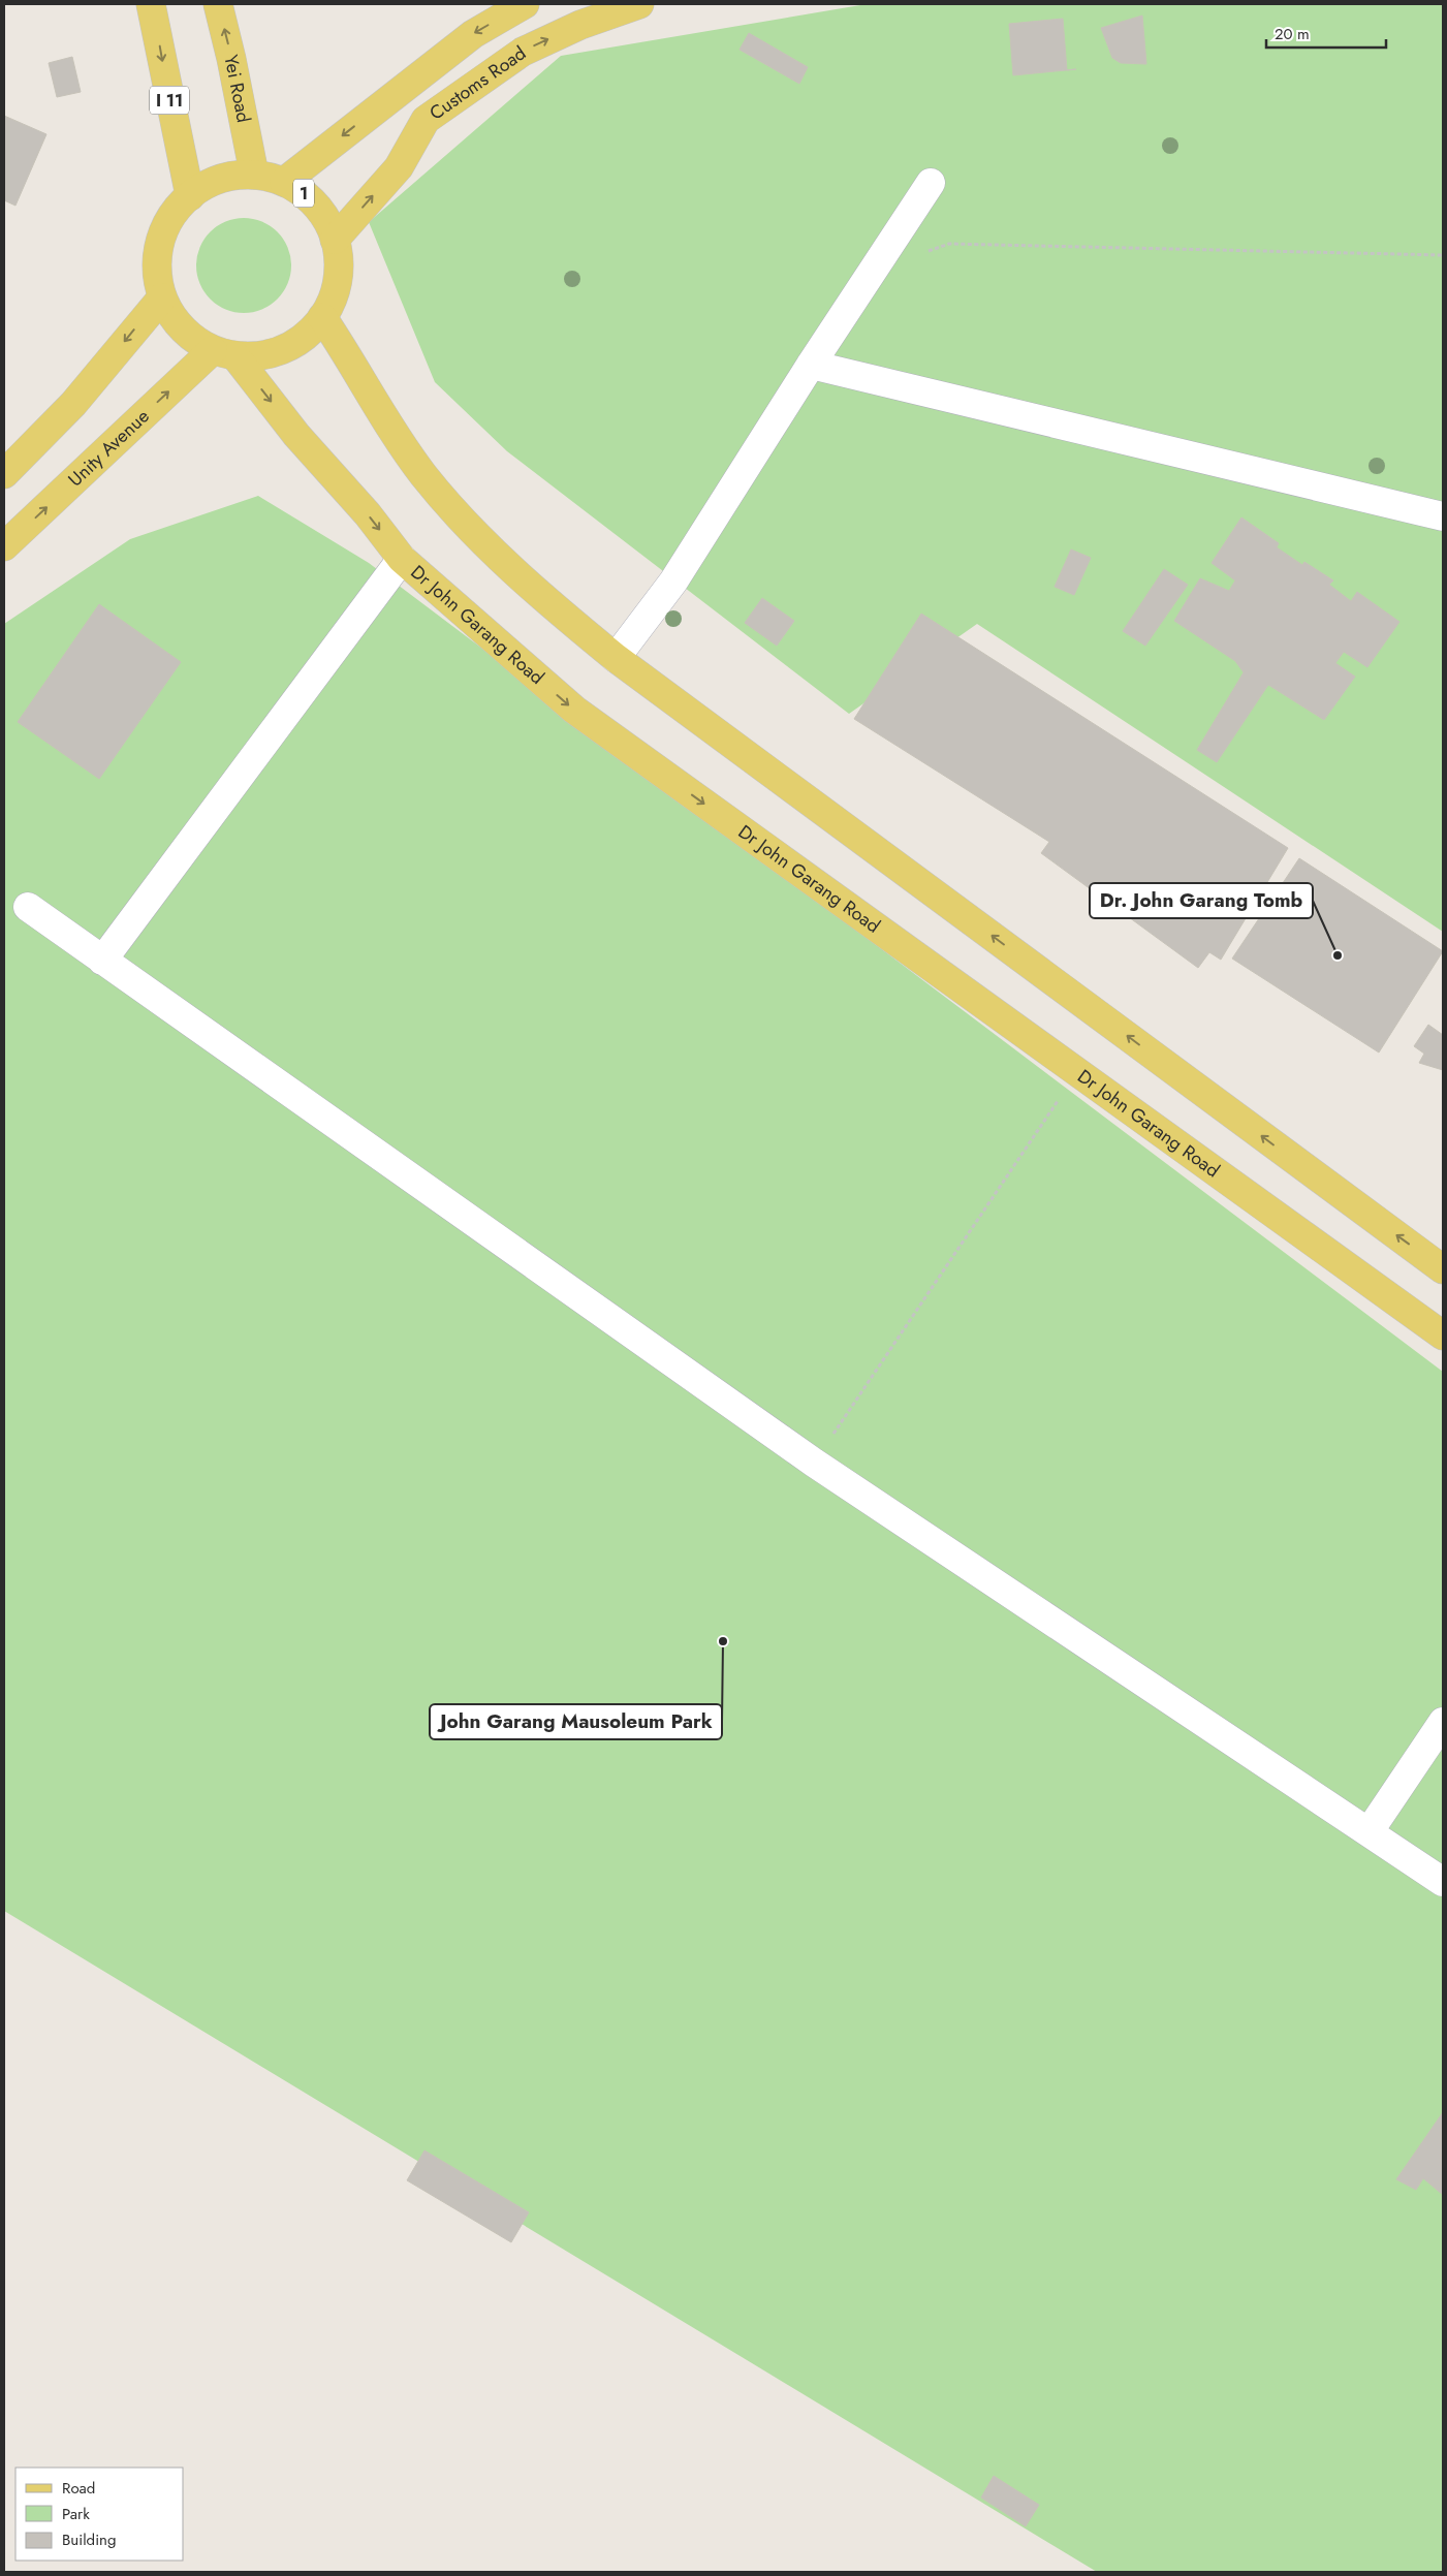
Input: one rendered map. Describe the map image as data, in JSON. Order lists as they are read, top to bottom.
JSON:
{
  "streets": {
    "main road": [
      "Customs Road",
      "Yei Road",
      "I 11",
      "1",
      "Unity Avenue",
      "Dr John Garang Road"
    ]
  },
  "crossings": [
    ["Customs Road", "Yei Road"],
    ["Customs Road", "I 11"],
    ["Customs Road", "1"],
    ["Customs Road", "Unity Avenue"],
    ["Customs Road", "Dr John Garang Road"],
    ["Yei Road", "I 11"],
    ["Yei Road", "1"],
    ["Yei Road", "Unity Avenue"],
    ["Yei Road", "Dr John Garang Road"],
    ["I 11", "1"],
    ["I 11", "Unity Avenue"],
    ["I 11", "Dr John Garang Road"],
    ["1", "Unity Avenue"],
    ["1", "Dr John Garang Road"],
    ["Unity Avenue", "Dr John Garang Road"]
  ],
  "places": ["Dr. John Garang Tomb", "John Garang Mausoleum Park"],
  "legend": ["Road", "Park", "Building"],
  "scale_bar": "20 m"
}
